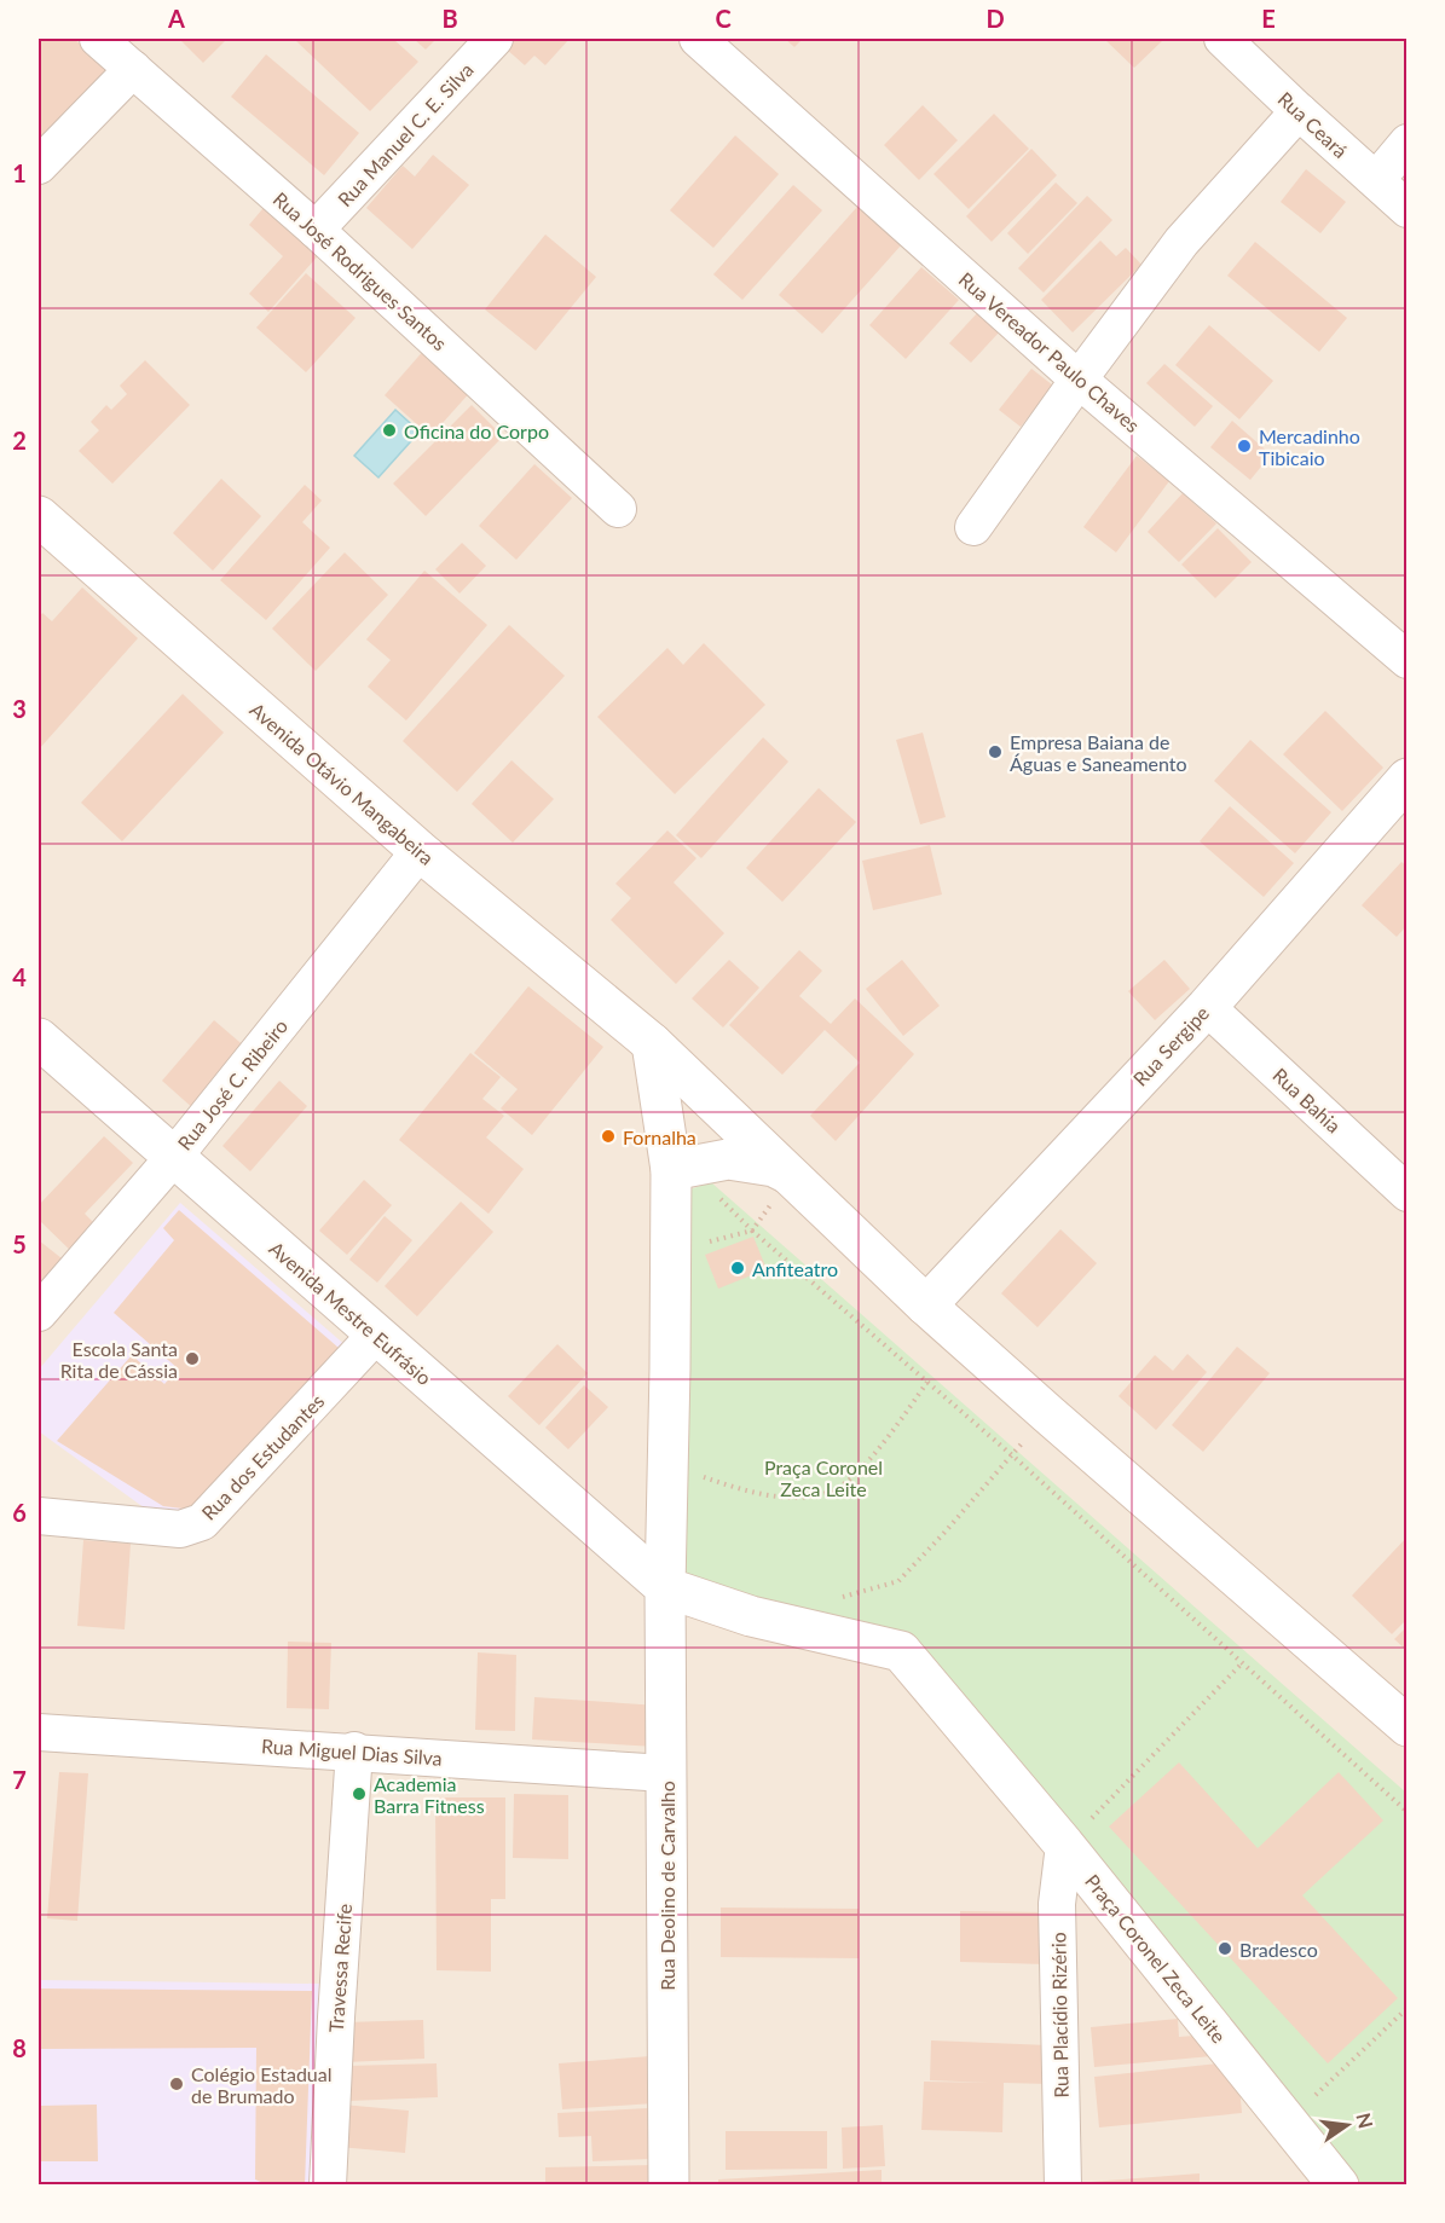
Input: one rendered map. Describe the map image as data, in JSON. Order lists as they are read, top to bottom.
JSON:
{
  "streets": {
    "main road": [
      "Avenida Otávio Mangabeira",
      "Rua Sergipe",
      "Avenida Mestre Eufrásio",
      "Rua Deolino de Carvalho",
      "Praça Coronel Zeca Leite"
    ],
    "street": [
      "Rua Ceará",
      "Rua Manuel C. E. Silva",
      "Rua José Rodrigues Santos",
      "Rua Vereador Paulo Chaves",
      "Rua José C. Ribeiro",
      "Rua Bahia",
      "Rua dos Estudantes",
      "Rua Miguel Dias Silva",
      "Travessa Recife",
      "Rua Placídio Rizério"
    ]
  },
  "crossings": [
    ["Rua Manuel C. E. Silva", "Rua José Rodrigues Santos"],
    ["Avenida Otávio Mangabeira", "Rua José C. Ribeiro"],
    ["Rua Sergipe", "Rua Bahia"],
    ["Rua José C. Ribeiro", "Avenida Mestre Eufrásio"],
    ["Avenida Mestre Eufrásio", "Rua dos Estudantes"],
    ["Avenida Mestre Eufrásio", "Rua Deolino de Carvalho"],
    ["Avenida Mestre Eufrásio", "Praça Coronel Zeca Leite"],
    ["Rua Miguel Dias Silva", "Rua Deolino de Carvalho"],
    ["Rua Miguel Dias Silva", "Travessa Recife"],
    ["Rua Deolino de Carvalho", "Praça Coronel Zeca Leite"],
    ["Praça Coronel Zeca Leite", "Rua Placídio Rizério"]
  ],
  "parks": ["Praça Coronel Zeca Leite"],
  "places": [
    "Oficina do Corpo",
    "Mercadinho Tibicaio",
    "Empresa Baiana de Águas e Saneamento",
    "Fornalha",
    "Anfiteatro",
    "Escola Santa Rita de Cássia",
    "Academia Barra Fitness",
    "Bradesco",
    "Colégio Estadual de Brumado"
  ],
  "north": "right",
  "grid": {
    "columns": [
      "A",
      "B",
      "C",
      "D",
      "E"
    ],
    "rows": [
      "1",
      "2",
      "3",
      "4",
      "5",
      "6",
      "7",
      "8"
    ]
  }
}
